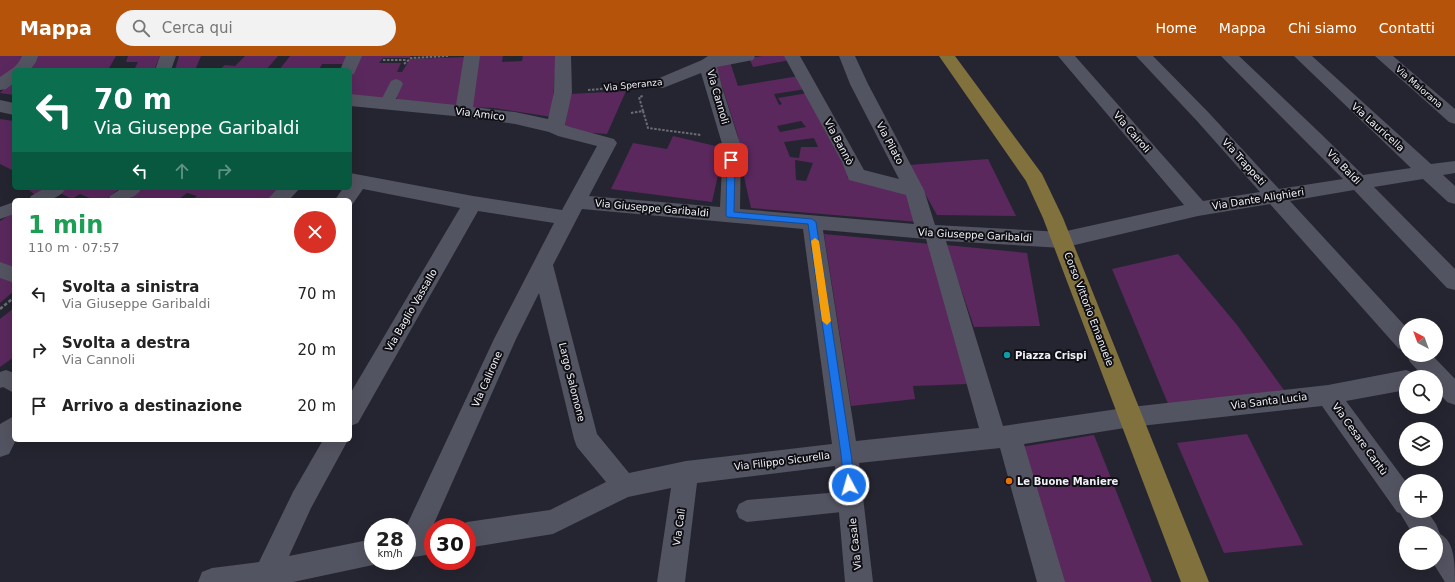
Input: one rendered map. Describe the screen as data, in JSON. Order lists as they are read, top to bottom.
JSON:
{
  "streets": {
    "main road": ["Corso Vittorio Emanuele"],
    "street": [
      "Via Speranza",
      "Via Maiorana",
      "Via Cannoli",
      "Via Amico",
      "Via Lauricella",
      "Via Cairoli",
      "Via Bannò",
      "Via Pilato",
      "Via Trappeti",
      "Via Baldi",
      "Via Dante Alighieri",
      "Via Giuseppe Garibaldi",
      "Via Baglio Vassallo",
      "Via Calirone",
      "Largo Salomone",
      "Via Santa Lucia",
      "Via Cesare Cantù",
      "Via Filippo Sicurella",
      "Via Calì",
      "Via Casale"
    ]
  },
  "crossings": [
    ["Via Speranza", "Via Cannoli"],
    ["Via Cannoli", "Via Giuseppe Garibaldi"],
    ["Via Amico", "Via Calirone"],
    ["Via Lauricella", "Via Dante Alighieri"],
    ["Via Cairoli", "Via Dante Alighieri"],
    ["Via Bannò", "Via Pilato"],
    ["Via Pilato", "Via Giuseppe Garibaldi"],
    ["Via Pilato", "Via Filippo Sicurella"],
    ["Via Trappeti", "Via Dante Alighieri"],
    ["Via Baldi", "Via Dante Alighieri"],
    ["Via Dante Alighieri", "Via Giuseppe Garibaldi"],
    ["Via Dante Alighieri", "Corso Vittorio Emanuele"],
    ["Via Giuseppe Garibaldi", "Corso Vittorio Emanuele"],
    ["Via Giuseppe Garibaldi", "Via Baglio Vassallo"],
    ["Via Giuseppe Garibaldi", "Via Calirone"],
    ["Via Giuseppe Garibaldi", "Via Casale"],
    ["Corso Vittorio Emanuele", "Via Santa Lucia"],
    ["Corso Vittorio Emanuele", "Via Filippo Sicurella"],
    ["Via Calirone", "Largo Salomone"],
    ["Largo Salomone", "Via Filippo Sicurella"],
    ["Via Santa Lucia", "Via Cesare Cantù"],
    ["Via Santa Lucia", "Via Filippo Sicurella"],
    ["Via Filippo Sicurella", "Via Calì"],
    ["Via Filippo Sicurella", "Via Casale"]
  ],
  "places": ["Piazza Crispi", "Le Buone Maniere"],
  "north": "top left",
  "page": {
    "header": "Mappa",
    "search": "Cerca qui",
    "nav": [
      "Home",
      "Mappa",
      "Chi siamo",
      "Contatti"
    ],
    "turn": ["70 m", "Via Giuseppe Garibaldi"],
    "heading": ["1 min", "110 m · 07:57"],
    "list": [
      {
        "name": "Svolta a sinistra",
        "note": "Via Giuseppe Garibaldi",
        "value": "70 m"
      },
      {
        "name": "Svolta a destra",
        "note": "Via Cannoli",
        "value": "20 m"
      },
      {
        "name": "Arrivo a destinazione",
        "value": "20 m"
      }
    ],
    "map_buttons": ["+", "−"],
    "speed": "28 km/h",
    "limit": "30"
  }
}
